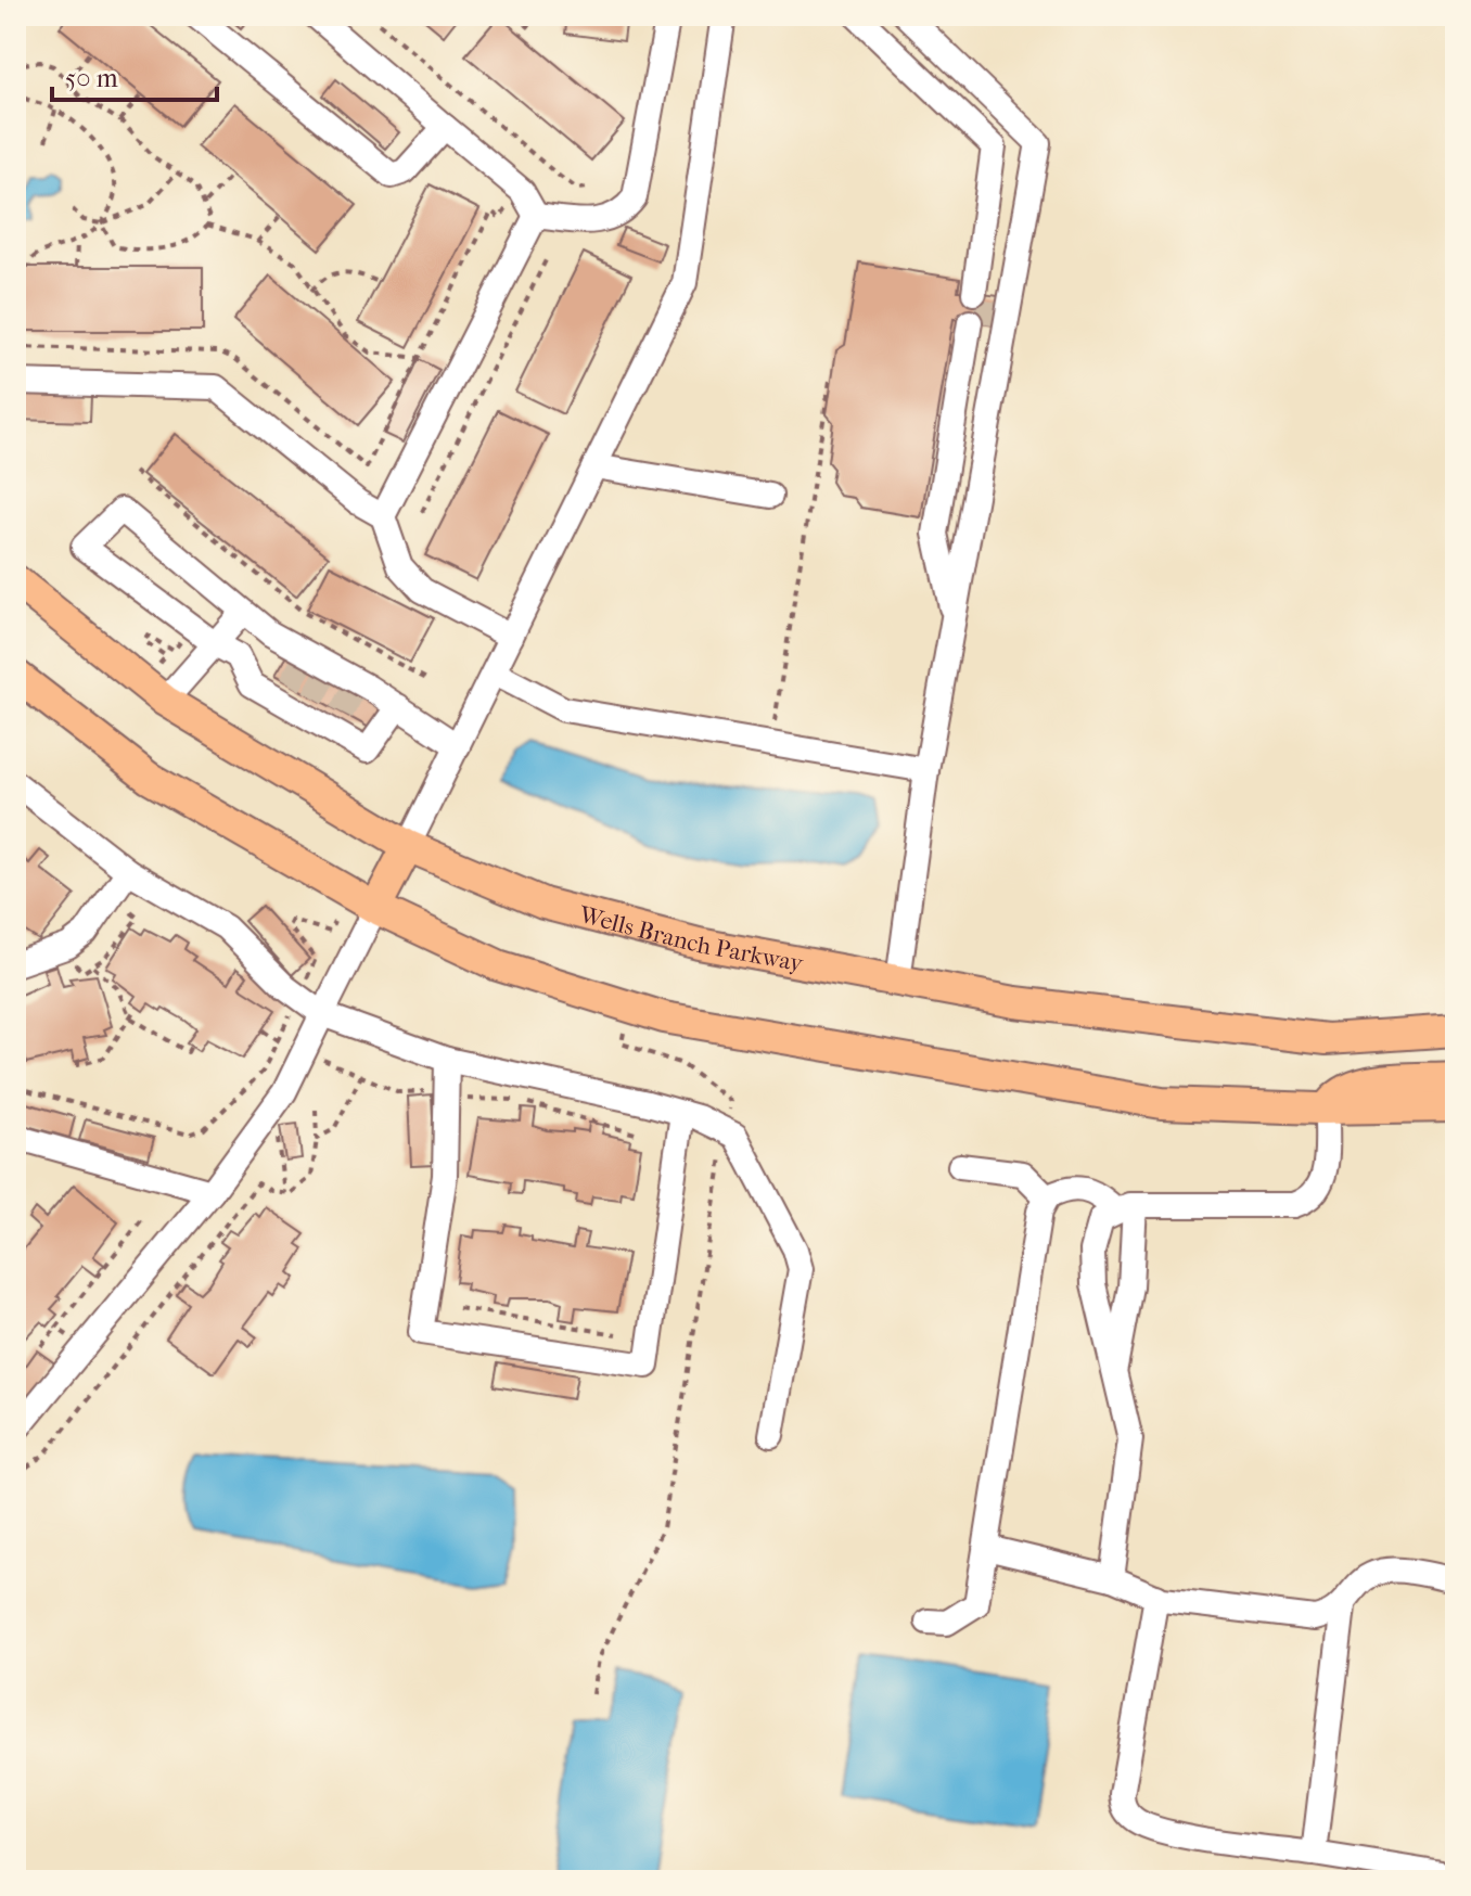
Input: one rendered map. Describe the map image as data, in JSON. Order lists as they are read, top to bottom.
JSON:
{
  "streets": {
    "main road": ["Wells Branch Parkway"]
  },
  "scale_bar": "50 m"
}
